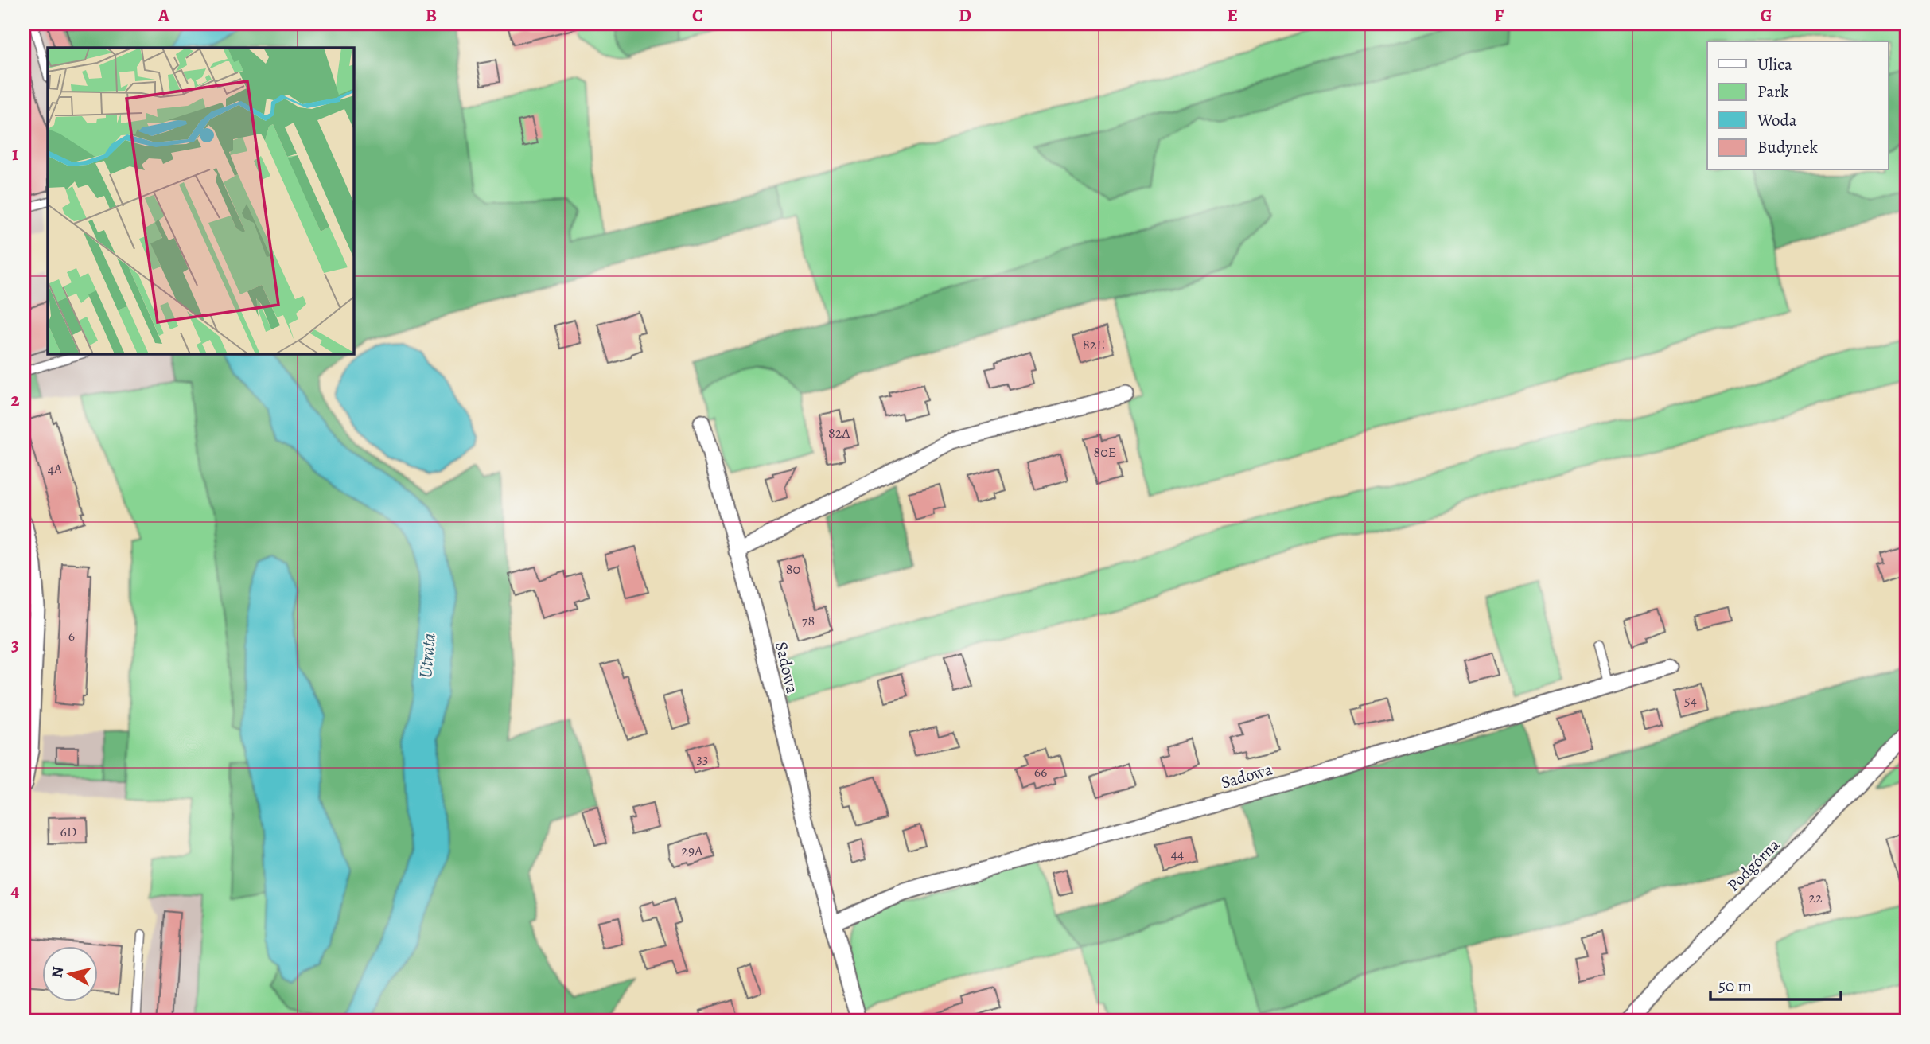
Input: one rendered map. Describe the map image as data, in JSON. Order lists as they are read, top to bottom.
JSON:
{
  "streets": {
    "street": ["Sadowa", "Podgórna"]
  },
  "water": ["Utrata"],
  "house_numbers": [
    "82E",
    "82A",
    "80E",
    "4A",
    "80",
    "78",
    "6",
    "54",
    "33",
    "66",
    "6D",
    "29A",
    "44",
    "22"
  ],
  "legend": [
    "Ulica",
    "Park",
    "Woda",
    "Budynek"
  ],
  "scale_bar": "50 m",
  "north": "left",
  "grid": {
    "columns": [
      "A",
      "B",
      "C",
      "D",
      "E",
      "F",
      "G"
    ],
    "rows": [
      "1",
      "2",
      "3",
      "4"
    ]
  }
}
